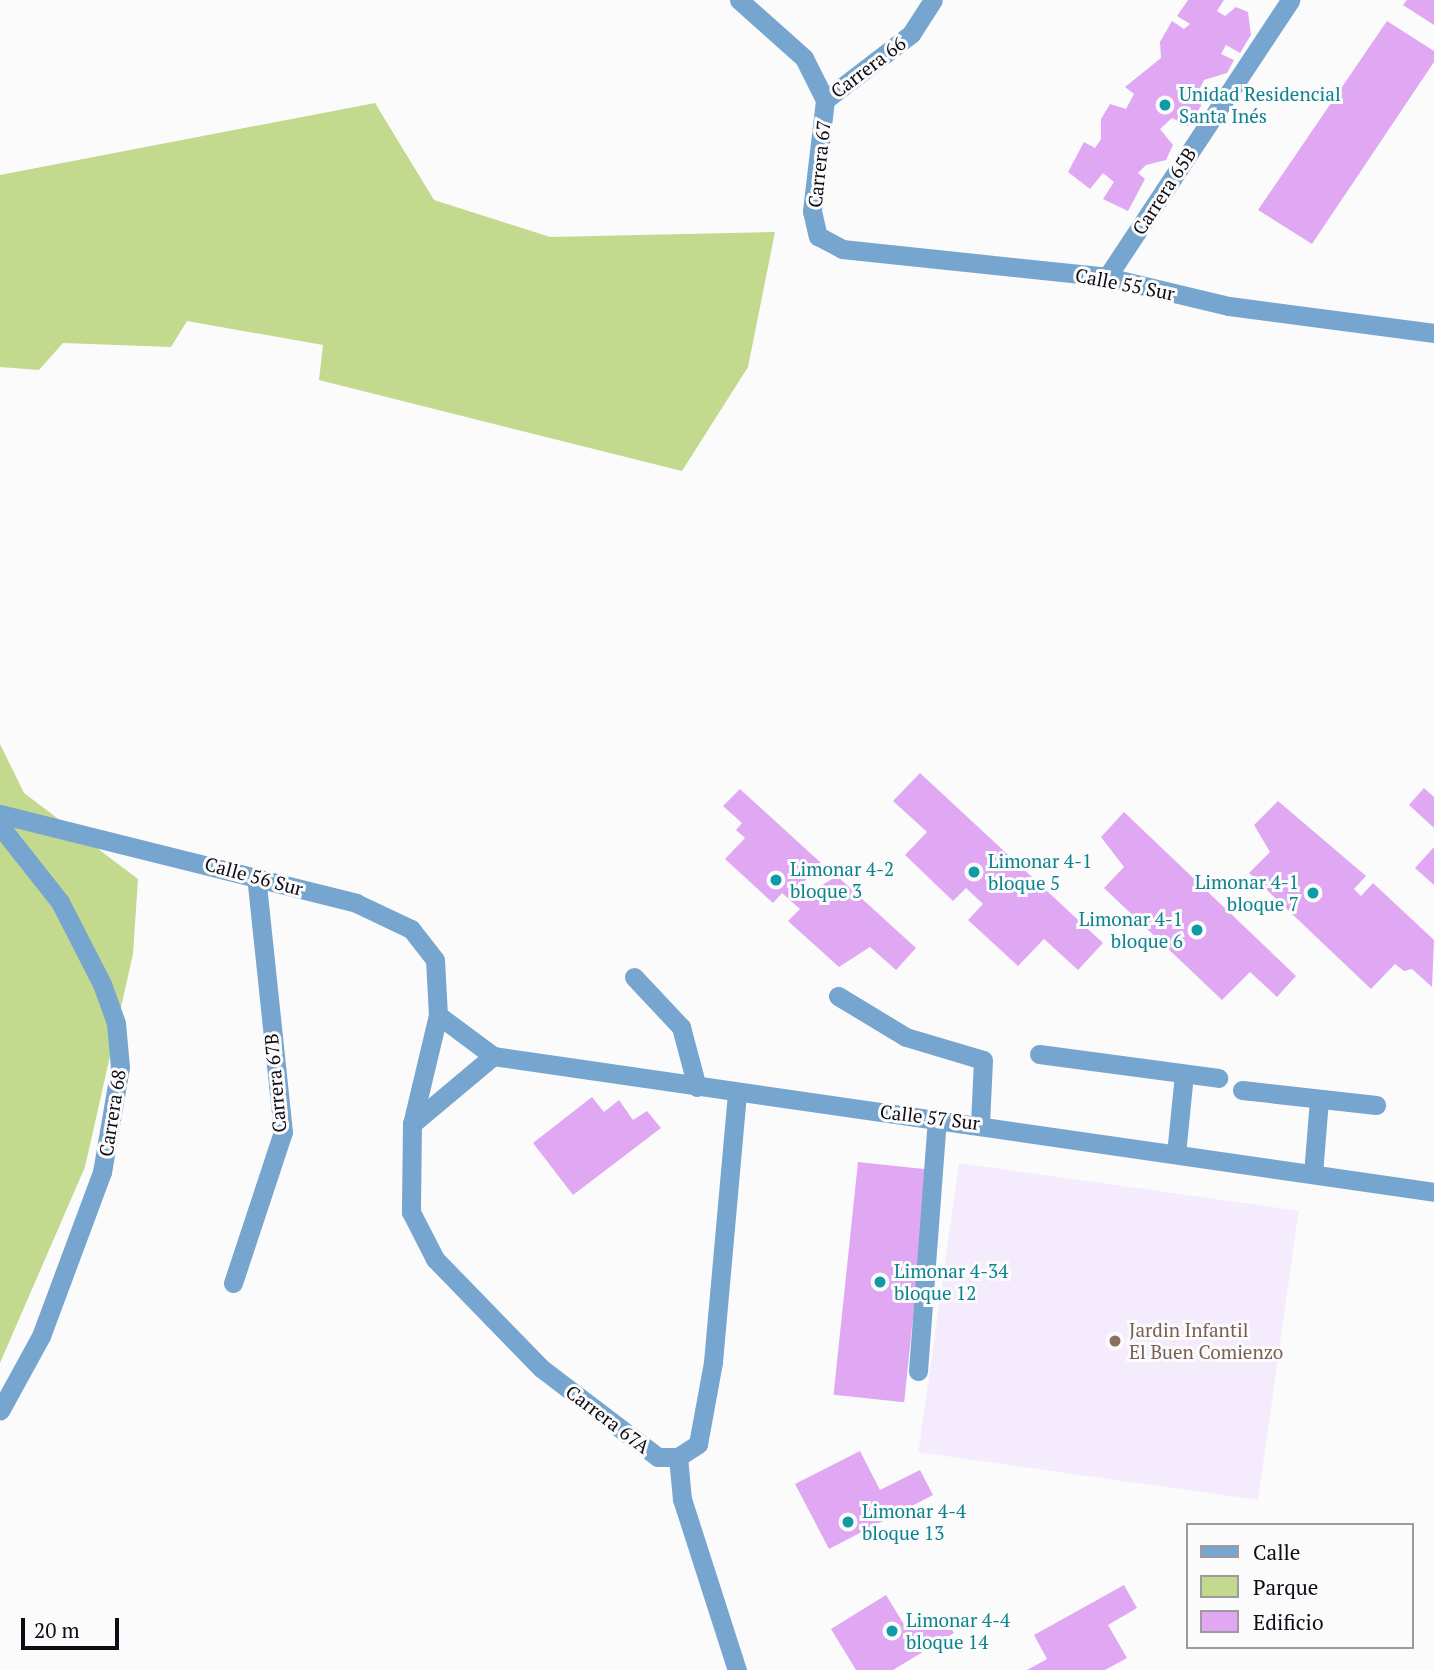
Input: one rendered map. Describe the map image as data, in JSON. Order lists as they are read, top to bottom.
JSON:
{
  "streets": {
    "street": [
      "Carrera 66",
      "Carrera 67",
      "Carrera 65B",
      "Calle 55 Sur",
      "Calle 56 Sur",
      "Carrera 67B",
      "Carrera 68",
      "Calle 57 Sur",
      "Carrera 67A"
    ]
  },
  "crossings": [
    ["Carrera 66", "Carrera 67"],
    ["Carrera 67", "Calle 55 Sur"],
    ["Carrera 65B", "Calle 55 Sur"],
    ["Calle 56 Sur", "Carrera 67B"],
    ["Calle 56 Sur", "Calle 57 Sur"],
    ["Calle 56 Sur", "Carrera 67A"],
    ["Calle 57 Sur", "Carrera 67A"]
  ],
  "places": [
    "Unidad Residencial Santa Inés",
    "Limonar 4-1 bloque 5",
    "Limonar 4-2 bloque 3",
    "Limonar 4-1 bloque 7",
    "Limonar 4-1 bloque 6",
    "Limonar 4-34 bloque 12",
    "Jardin Infantil El Buen Comienzo",
    "Limonar 4-4 bloque 13",
    "Limonar 4-4 bloque 14"
  ],
  "legend": ["Calle", "Parque", "Edificio"],
  "scale_bar": "20 m"
}
